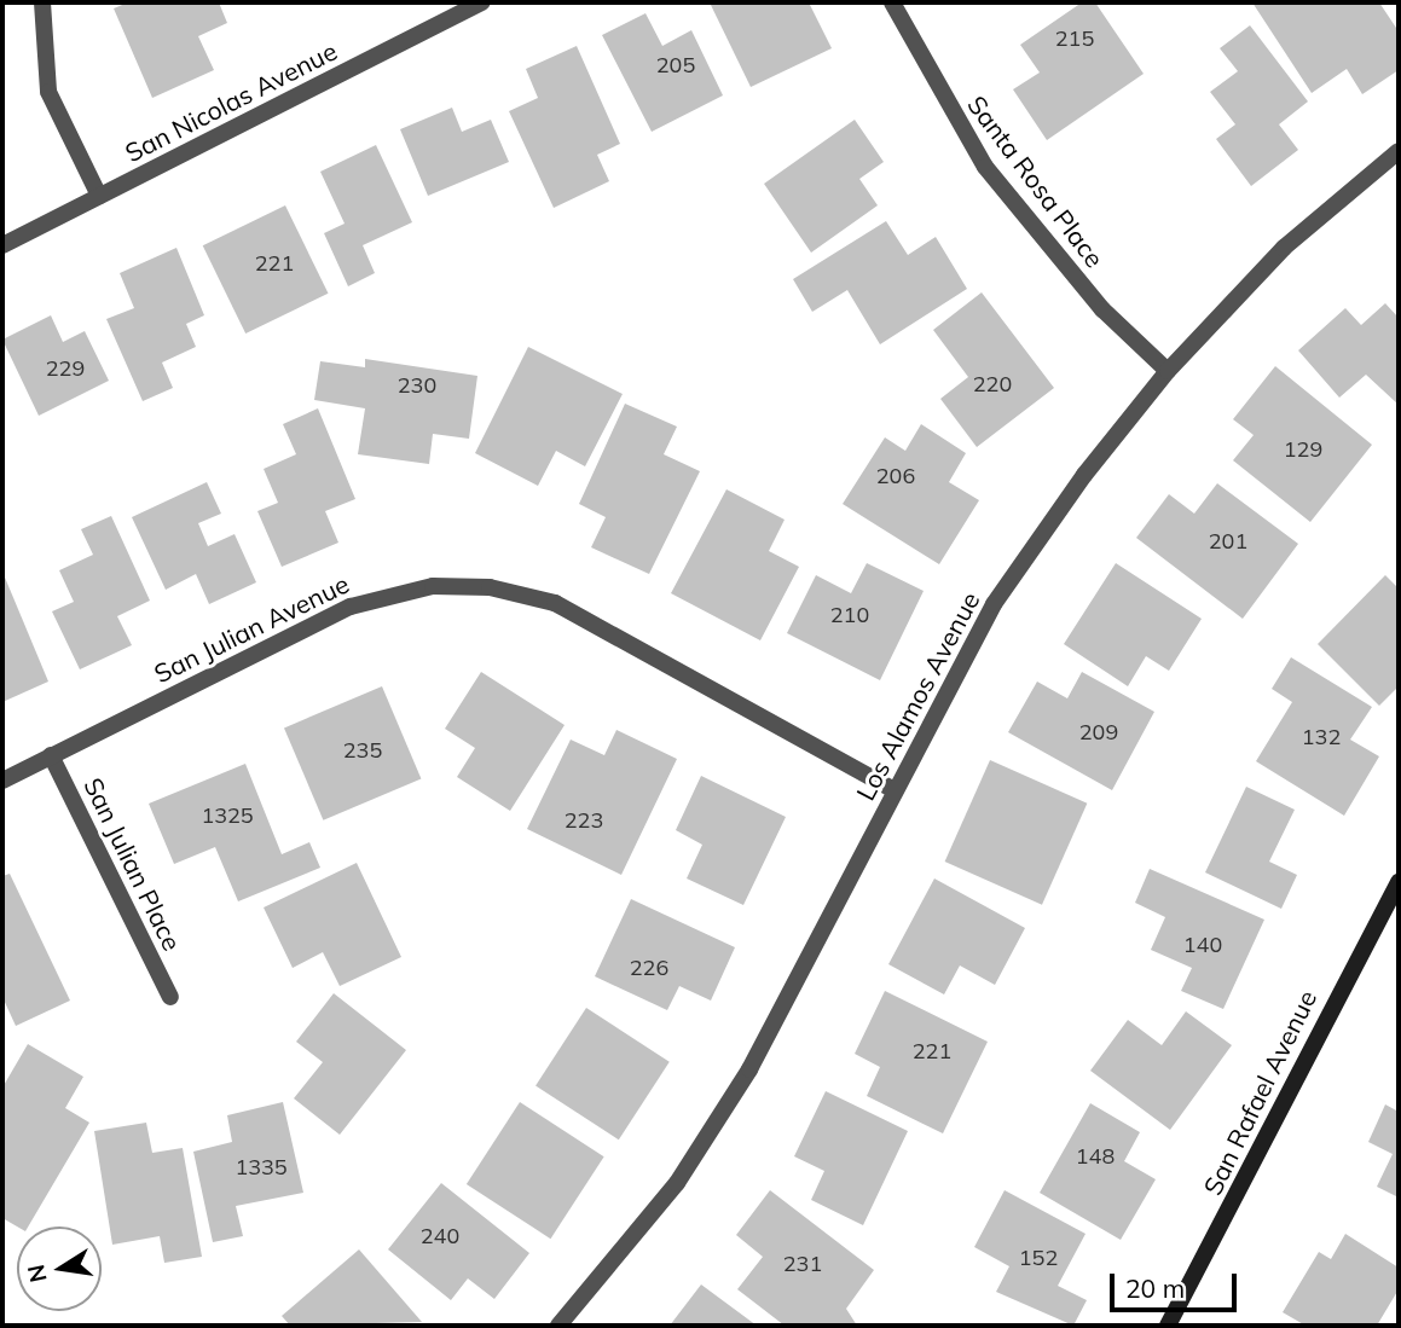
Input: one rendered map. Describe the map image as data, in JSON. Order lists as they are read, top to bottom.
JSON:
{
  "streets": {
    "street": [
      "San Nicolas Avenue",
      "Santa Rosa Place",
      "San Julian Avenue",
      "Los Alamos Avenue",
      "San Julian Place",
      "San Rafael Avenue"
    ]
  },
  "crossings": [
    ["Santa Rosa Place", "Los Alamos Avenue"],
    ["San Julian Avenue", "Los Alamos Avenue"],
    ["San Julian Avenue", "San Julian Place"]
  ],
  "house_numbers": [
    "215",
    "205",
    "221",
    "229",
    "220",
    "230",
    "129",
    "206",
    "201",
    "210",
    "209",
    "132",
    "235",
    "1325",
    "223",
    "140",
    "226",
    "221",
    "148",
    "1335",
    "240",
    "152",
    "231"
  ],
  "scale_bar": "20 m",
  "north": "left"
}
